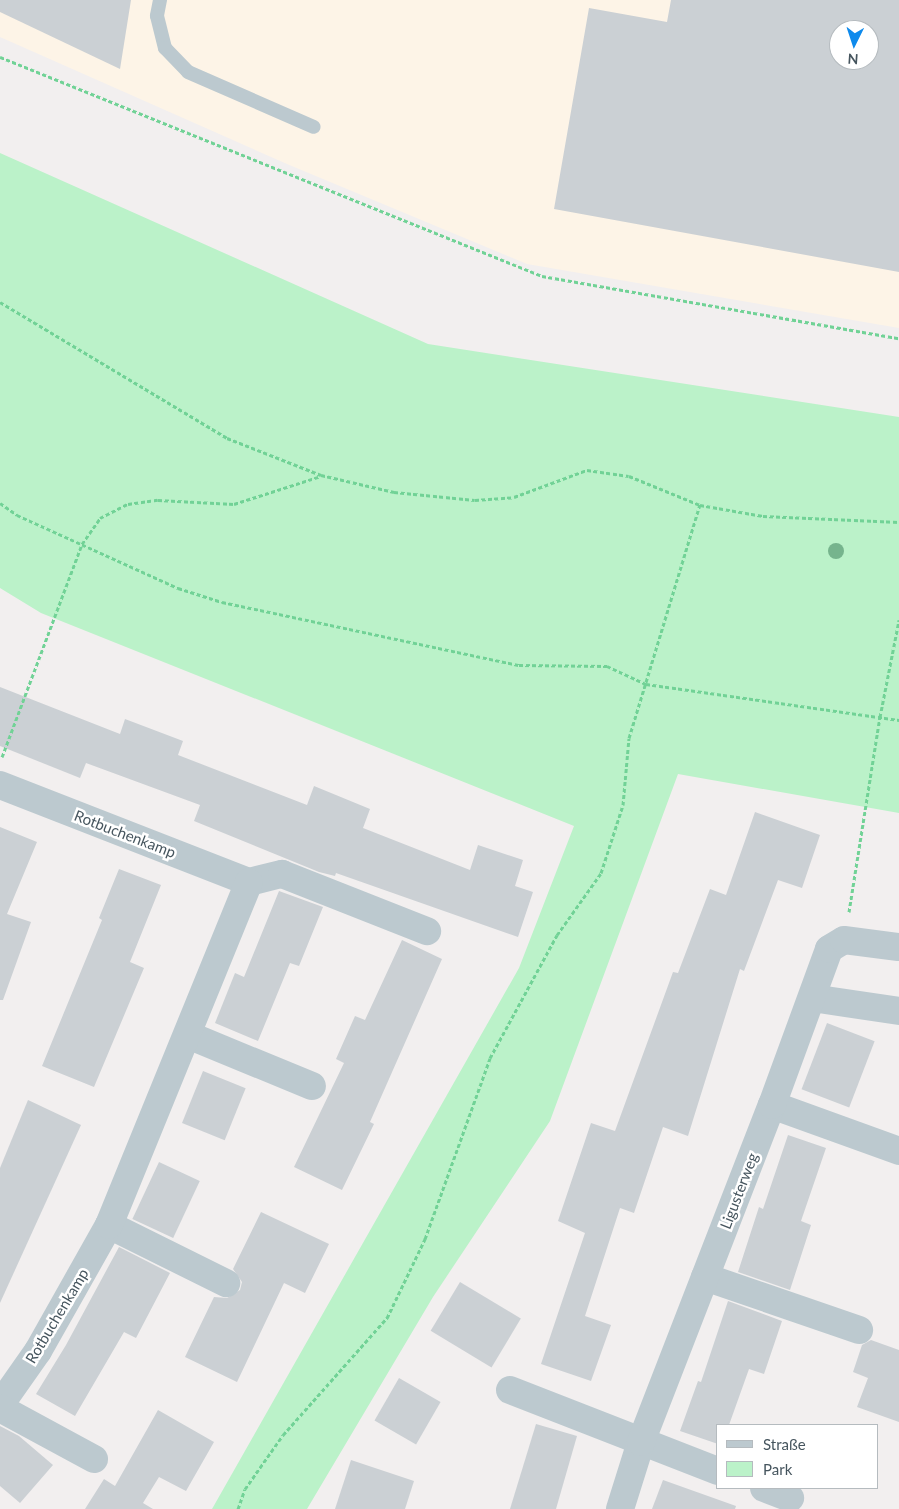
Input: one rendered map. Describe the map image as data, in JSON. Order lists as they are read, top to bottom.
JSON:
{
  "streets": {
    "street": ["Rotbuchenkamp", "Ligusterweg"]
  },
  "legend": ["Straße", "Park"],
  "north": "bottom"
}
